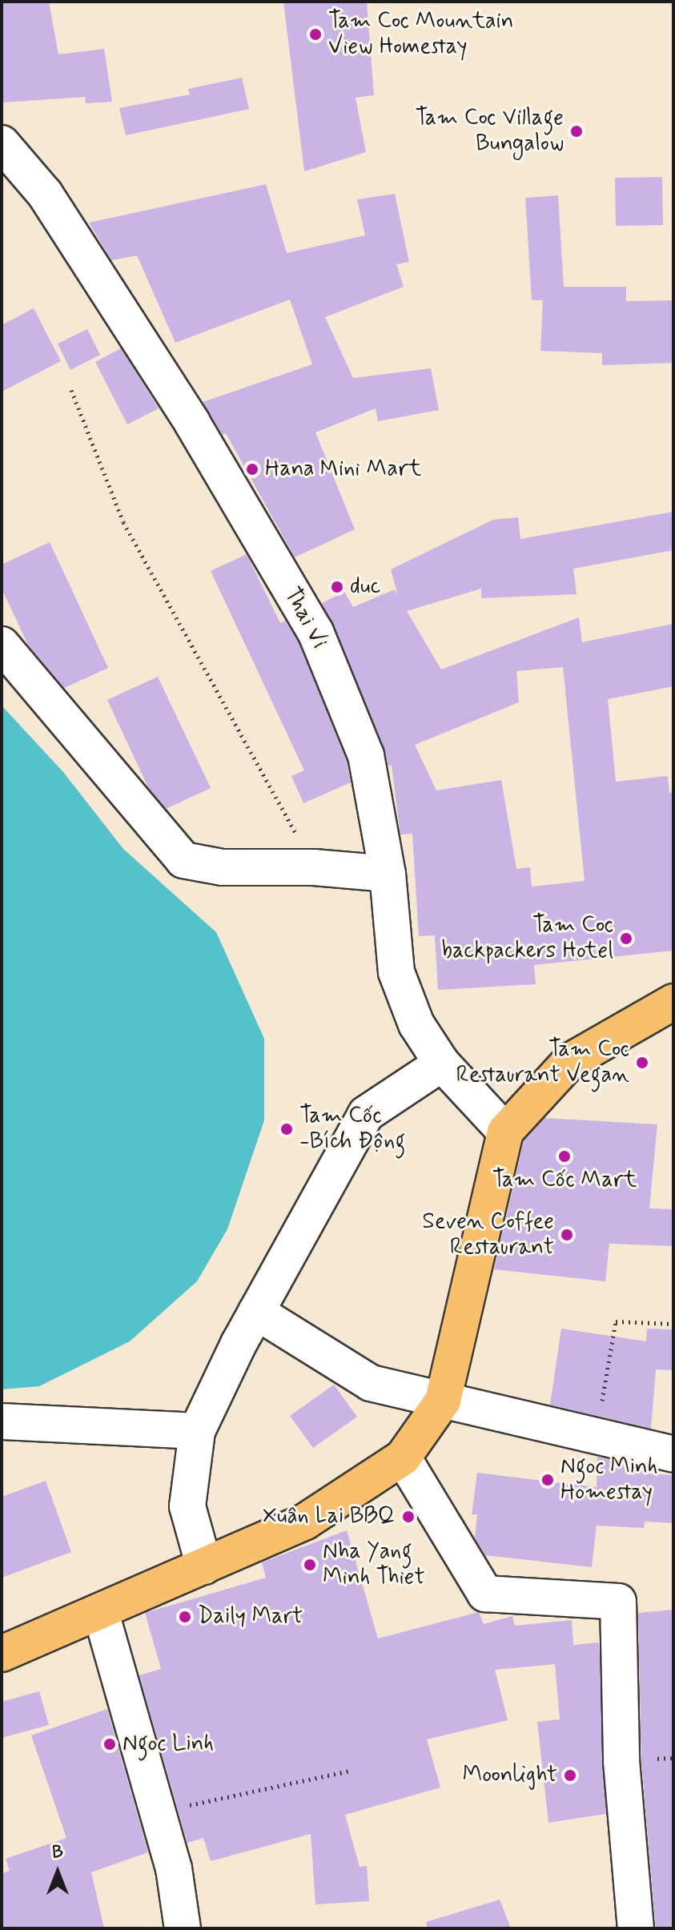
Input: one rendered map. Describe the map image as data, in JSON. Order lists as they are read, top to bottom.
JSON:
{
  "streets": {
    "street": ["Thai Vi"]
  },
  "places": [
    "Tam Coc Mountain View Homestay",
    "Tam Coc Village Bungalow",
    "Hana Mini Mart",
    "duc",
    "Tam Coc backpackers Hotel",
    "Tam Coc Restaurant Vegan",
    "Tam Cốc -Bích Động",
    "Tam Cốc Mart",
    "Seven Coffee Restaurant",
    "Ngoc Minh Homestay",
    "Xuân Lai BBQ",
    "Nha Yang Minh Thiet",
    "Daily Mart",
    "Ngoc Linh",
    "Moonlight"
  ],
  "north": "top"
}
